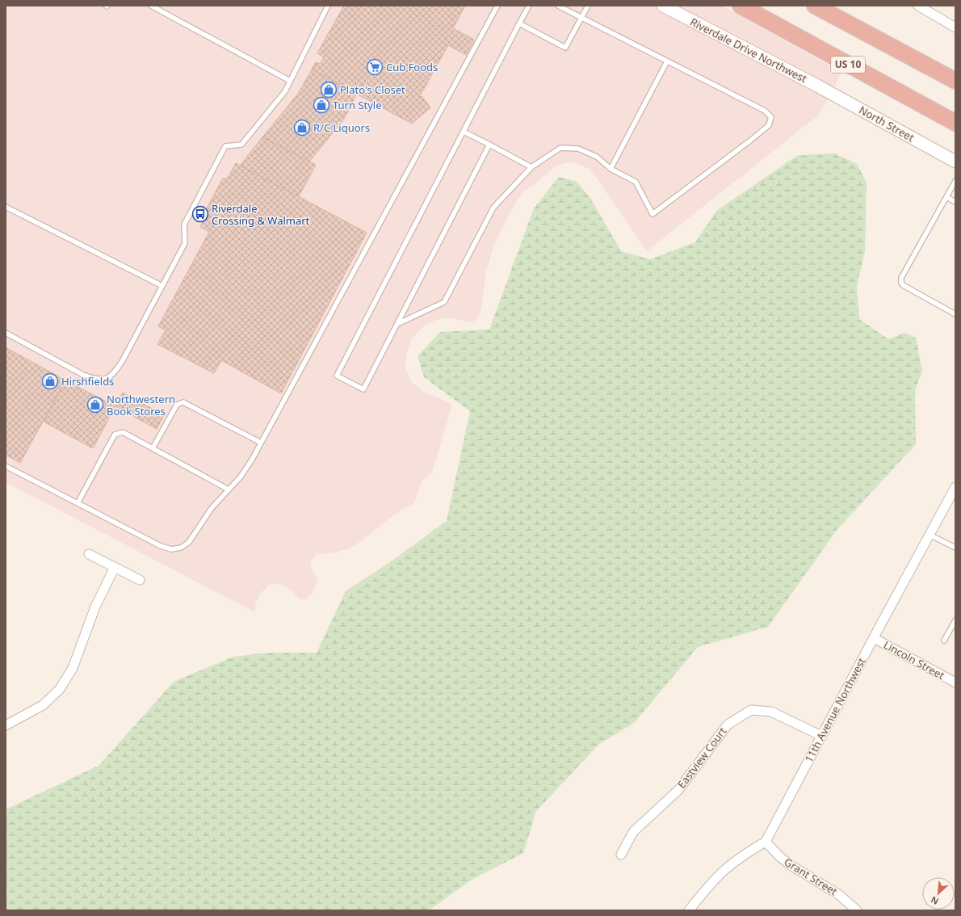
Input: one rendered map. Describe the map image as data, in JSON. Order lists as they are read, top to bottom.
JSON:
{
  "streets": {
    "highway": ["US 10"],
    "street": [
      "Riverdale Drive Northwest",
      "North Street",
      "Lincoln Street",
      "11th Avenue Northwest",
      "Eastview Court",
      "Grant Street"
    ]
  },
  "crossings": [
    ["Riverdale Drive Northwest", "North Street"],
    ["Lincoln Street", "11th Avenue Northwest"],
    ["11th Avenue Northwest", "Eastview Court"],
    ["11th Avenue Northwest", "Grant Street"]
  ],
  "places": {
    "supermarket": ["Cub Foods"],
    "shop": [
      "Plato's Closet",
      "Turn Style",
      "R/C Liquors",
      "Hirshfields",
      "Northwestern Book Stores"
    ],
    "bus stop": ["Riverdale Crossing & Walmart"]
  },
  "north": "bottom left"
}
